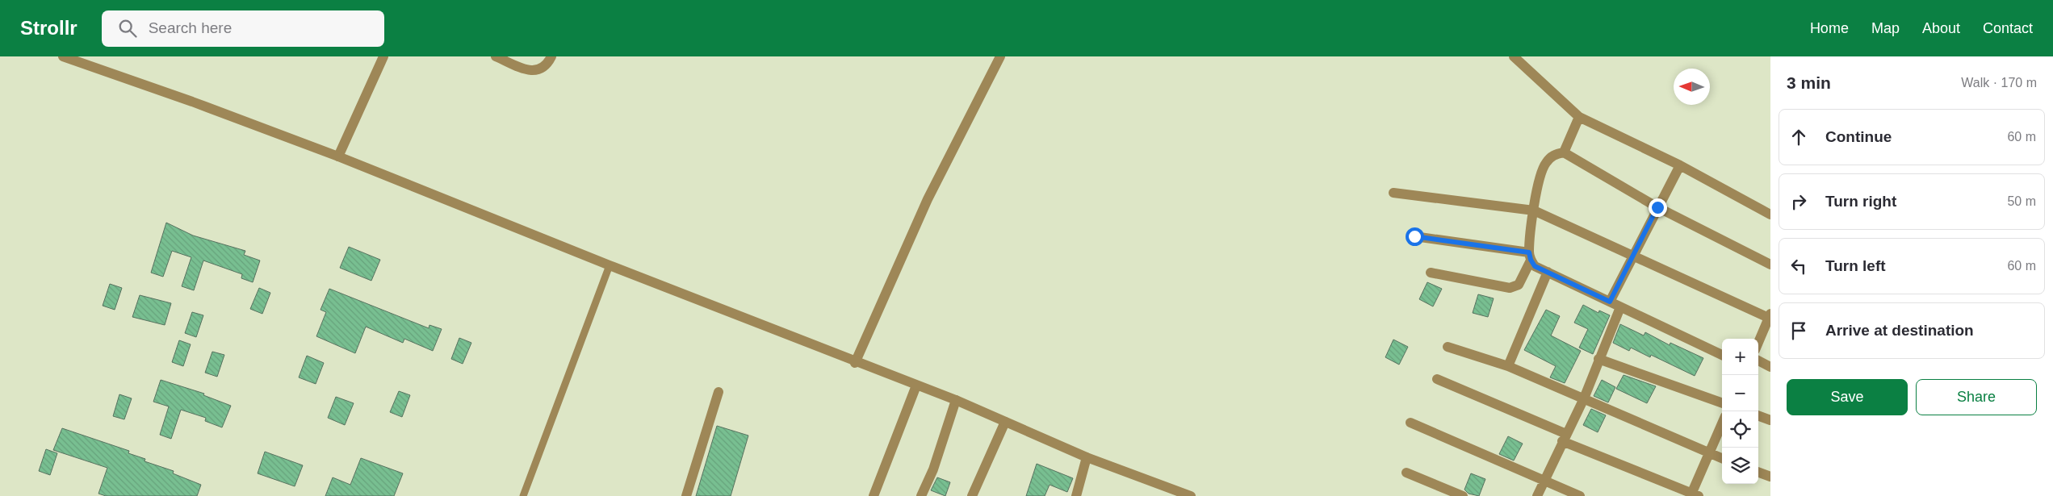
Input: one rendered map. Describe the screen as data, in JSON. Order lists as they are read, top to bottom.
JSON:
{
  "north": "left",
  "page": {
    "header": "Strollr",
    "search": "Search here",
    "nav": [
      "Home",
      "Map",
      "About",
      "Contact"
    ],
    "heading": ["3 min", "Walk · 170 m"],
    "list": [
      ["Continue", "60 m"],
      ["Turn right", "50 m"],
      ["Turn left", "60 m"],
      "Arrive at destination"
    ],
    "map_buttons": ["+", "−"],
    "buttons": ["Save", "Share"]
  }
}
